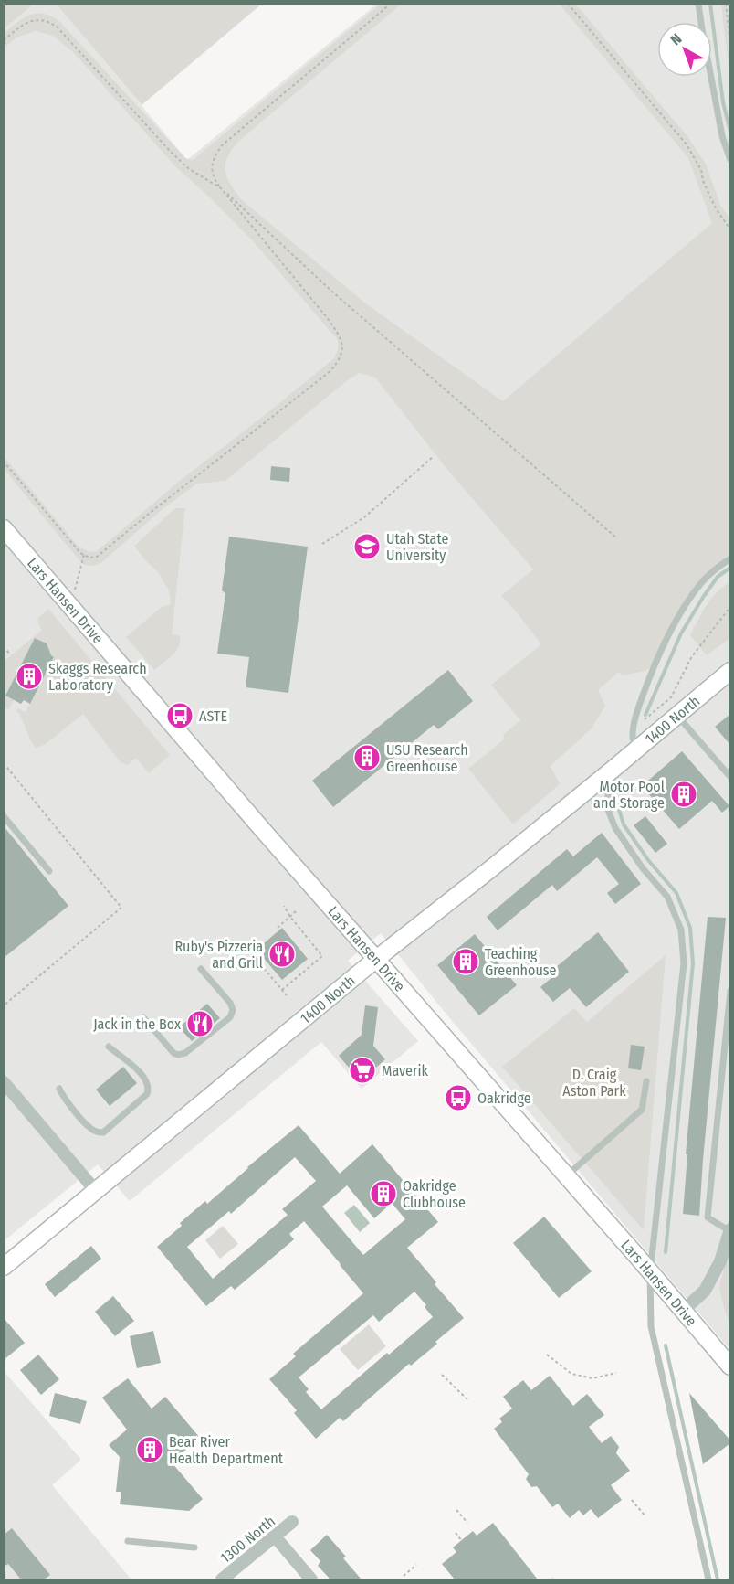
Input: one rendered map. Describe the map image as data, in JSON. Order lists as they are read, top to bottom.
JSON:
{
  "streets": {
    "main road": ["Lars Hansen Drive", "1400 North"],
    "street": ["1300 North"]
  },
  "crossings": [
    ["Lars Hansen Drive", "1400 North"]
  ],
  "parks": ["D. Craig Aston Park"],
  "places": {
    "school or university": ["Utah State University"],
    "building": [
      "Skaggs Research Laboratory",
      "USU Research Greenhouse",
      "Motor Pool and Storage",
      "Teaching Greenhouse",
      "Oakridge Clubhouse",
      "Bear River Health Department"
    ],
    "bus stop": ["ASTE", "Oakridge"],
    "restaurant": ["Ruby's Pizzeria and Grill", "Jack in the Box"],
    "supermarket": ["Maverik"]
  },
  "north": "top left"
}
